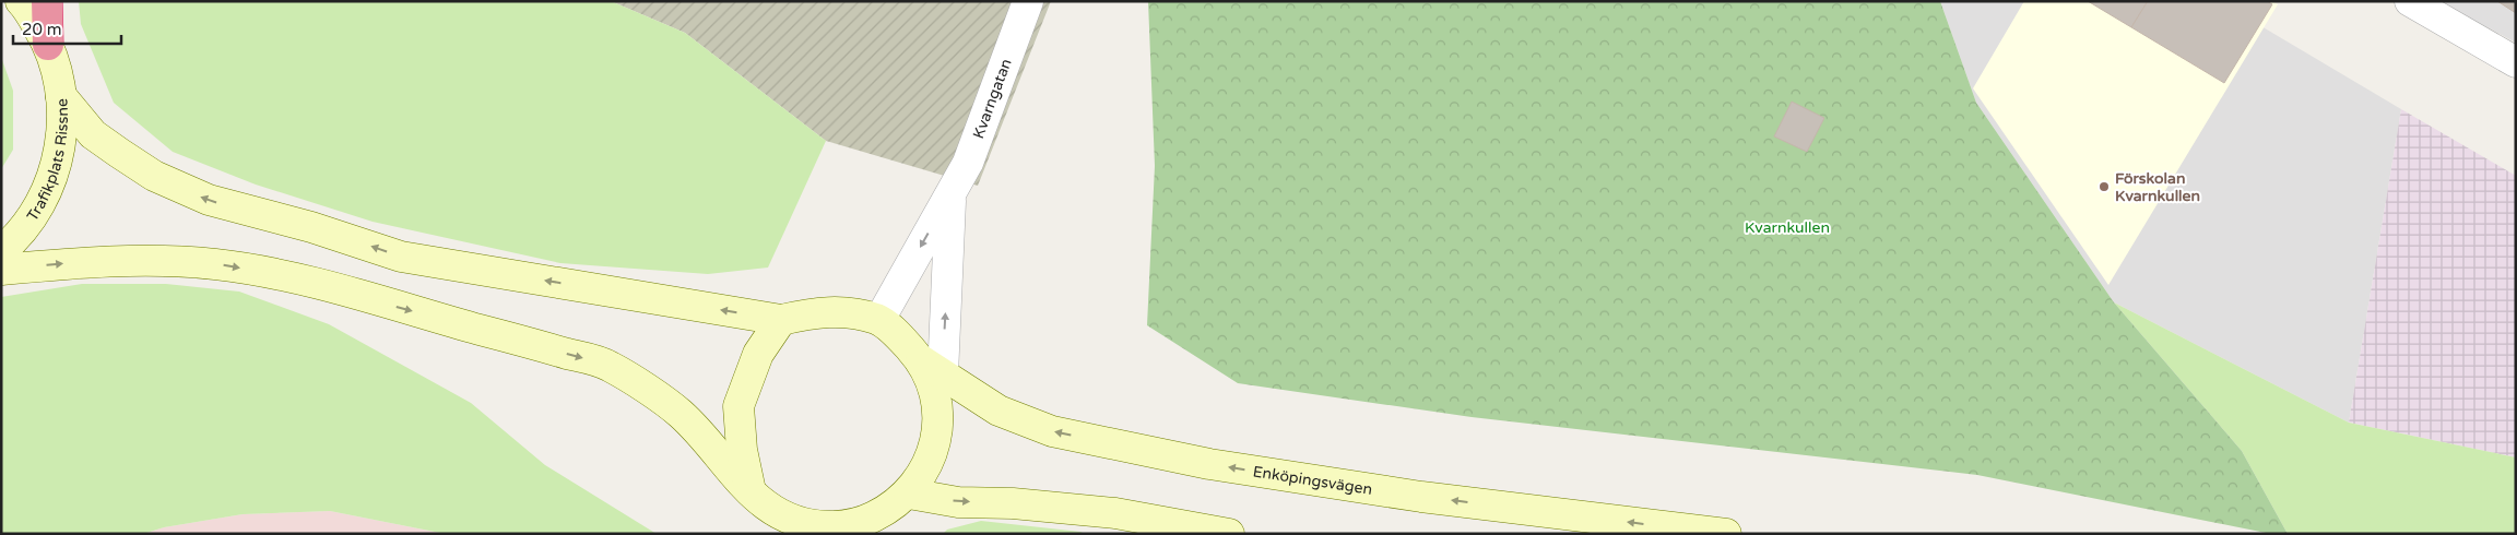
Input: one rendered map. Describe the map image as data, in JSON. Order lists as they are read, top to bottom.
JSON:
{
  "streets": {
    "main road": ["Trafikplats Rissne", "Enköpingsvägen"],
    "street": ["Kvarngatan"]
  },
  "parks": ["Kvarnkullen"],
  "places": ["Förskolan Kvarnkullen"],
  "scale_bar": "20 m"
}
